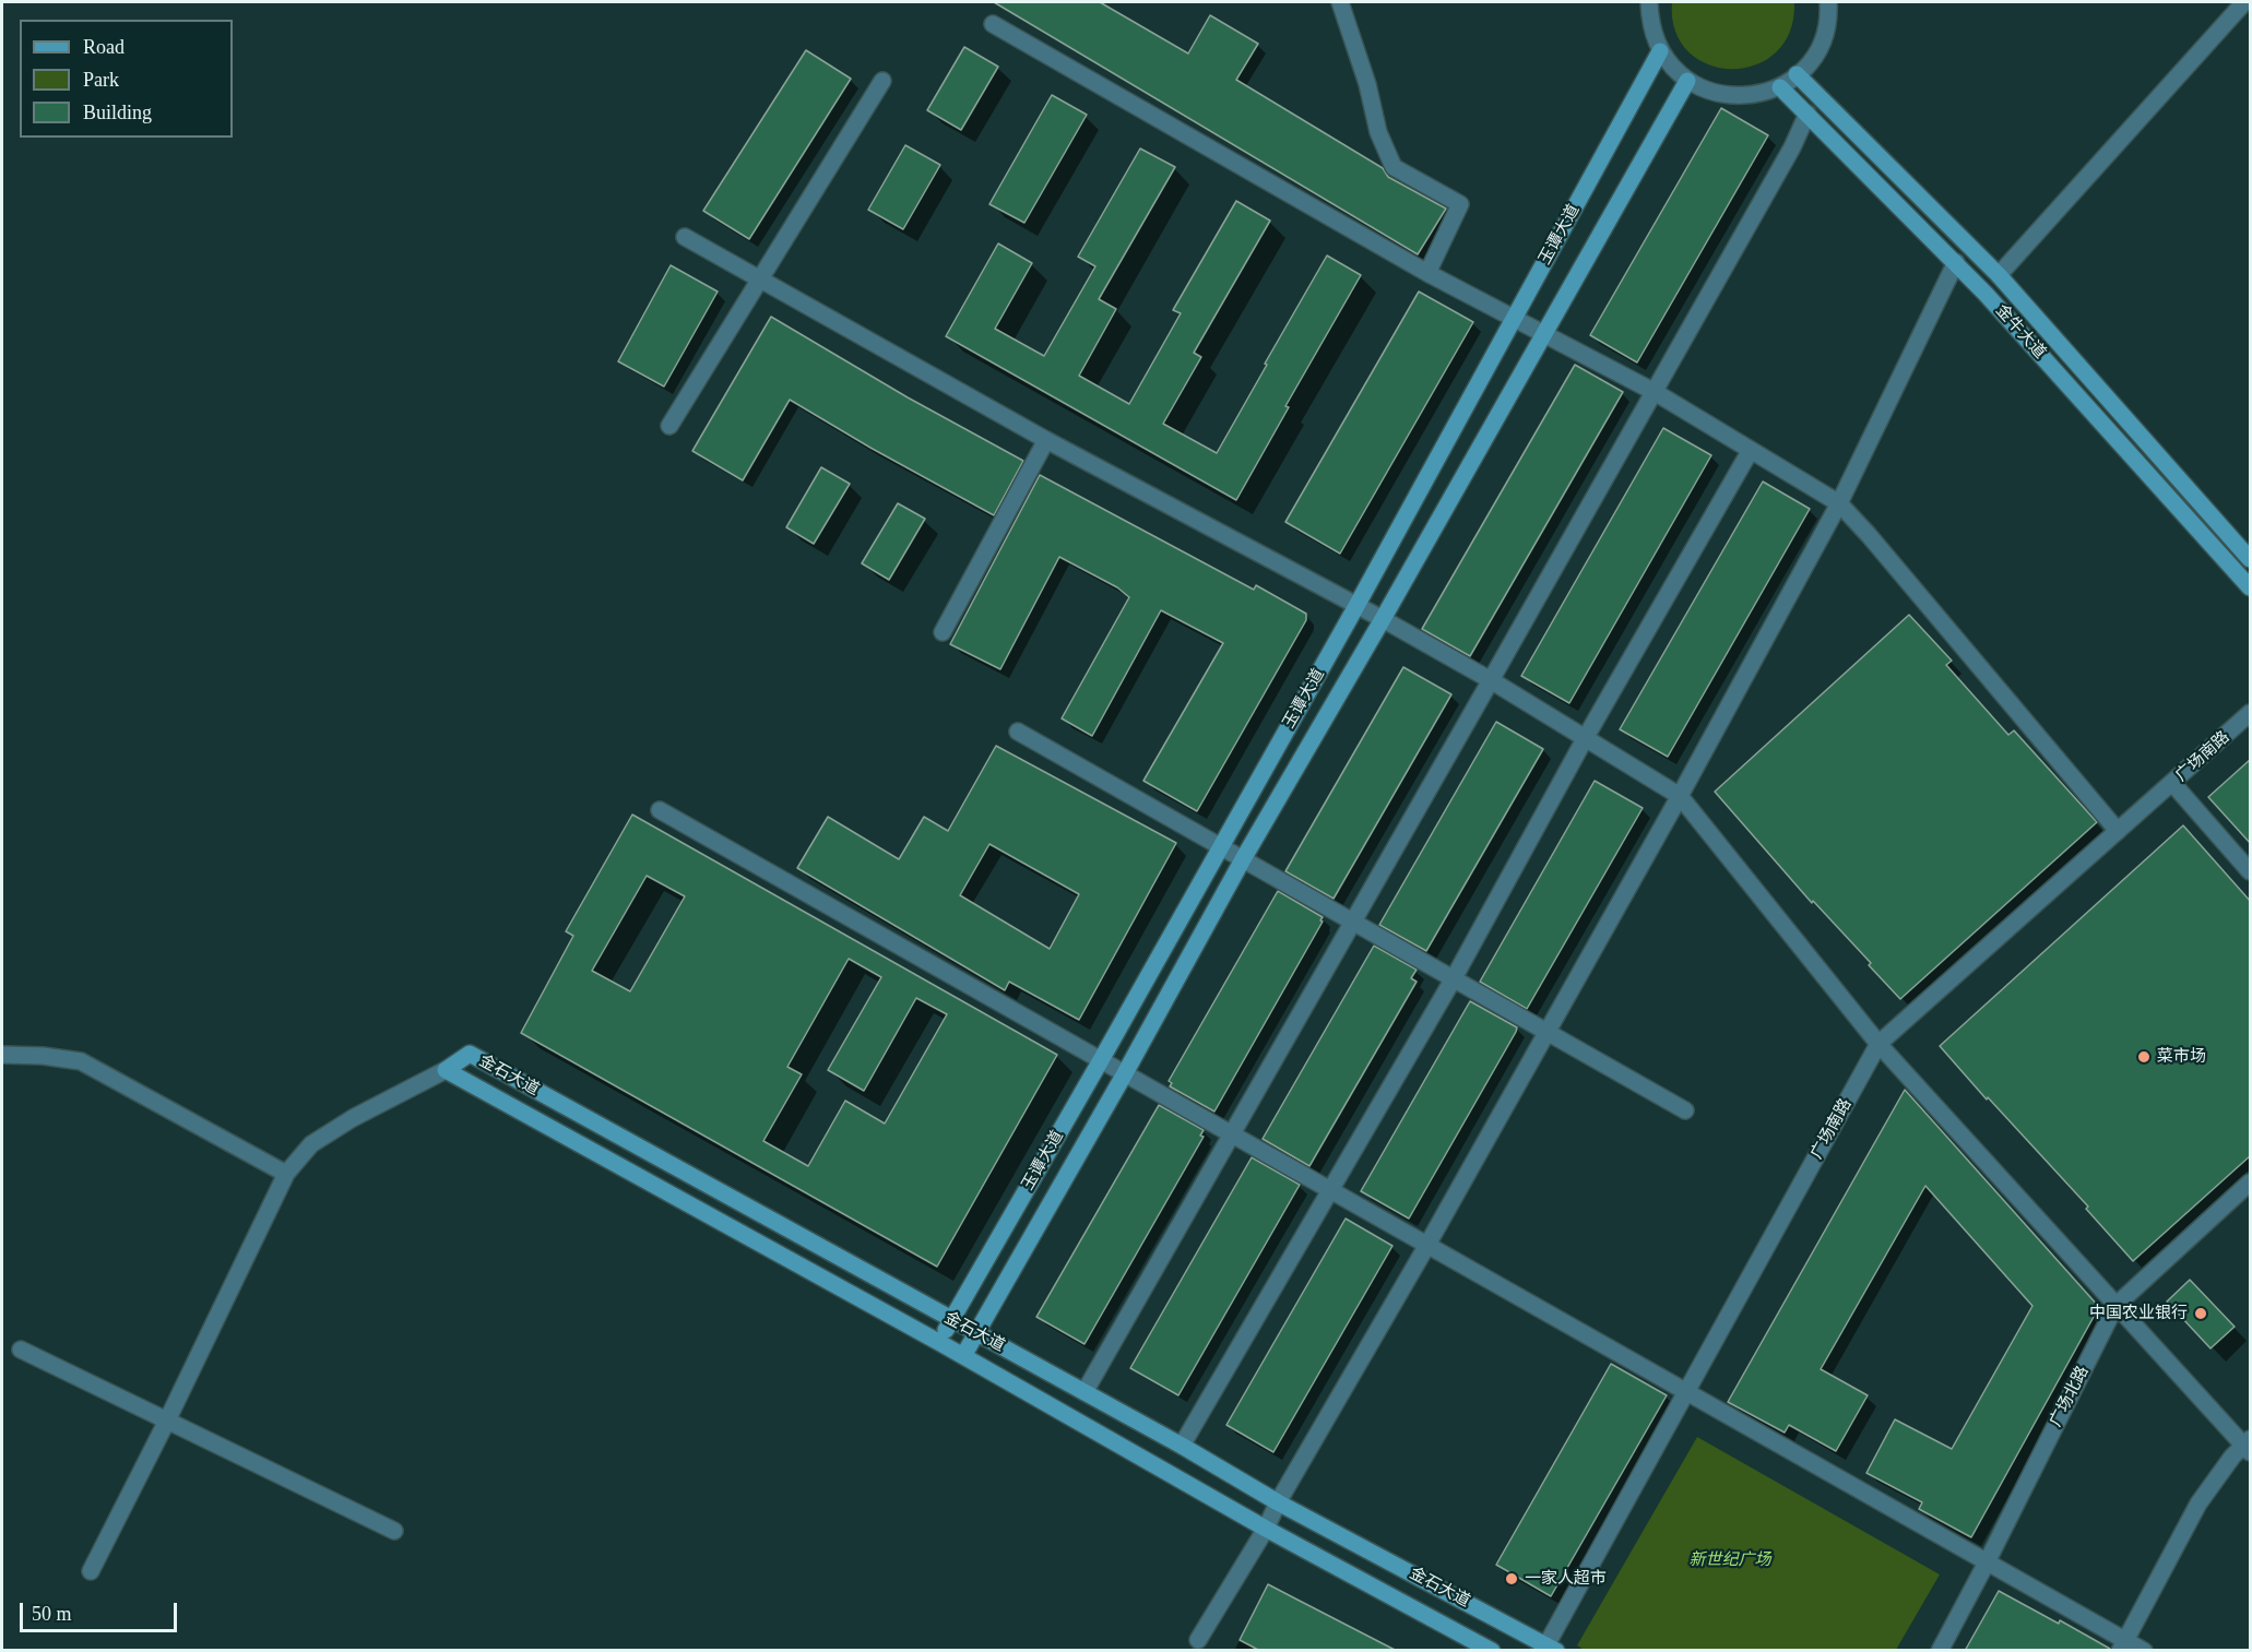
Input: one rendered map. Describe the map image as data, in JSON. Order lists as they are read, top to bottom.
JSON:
{
  "streets": {
    "main road": ["玉谭大道", "金牛大道", "金石大道"],
    "street": ["广场南路", "广场北路"]
  },
  "crossings": [
    ["玉谭大道", "金石大道"],
    ["广场南路", "金石大道"]
  ],
  "parks": ["新世纪广场"],
  "places": ["菜市场", "中国农业银行", "一家人超市"],
  "legend": ["Road", "Park", "Building"],
  "scale_bar": "50 m"
}
